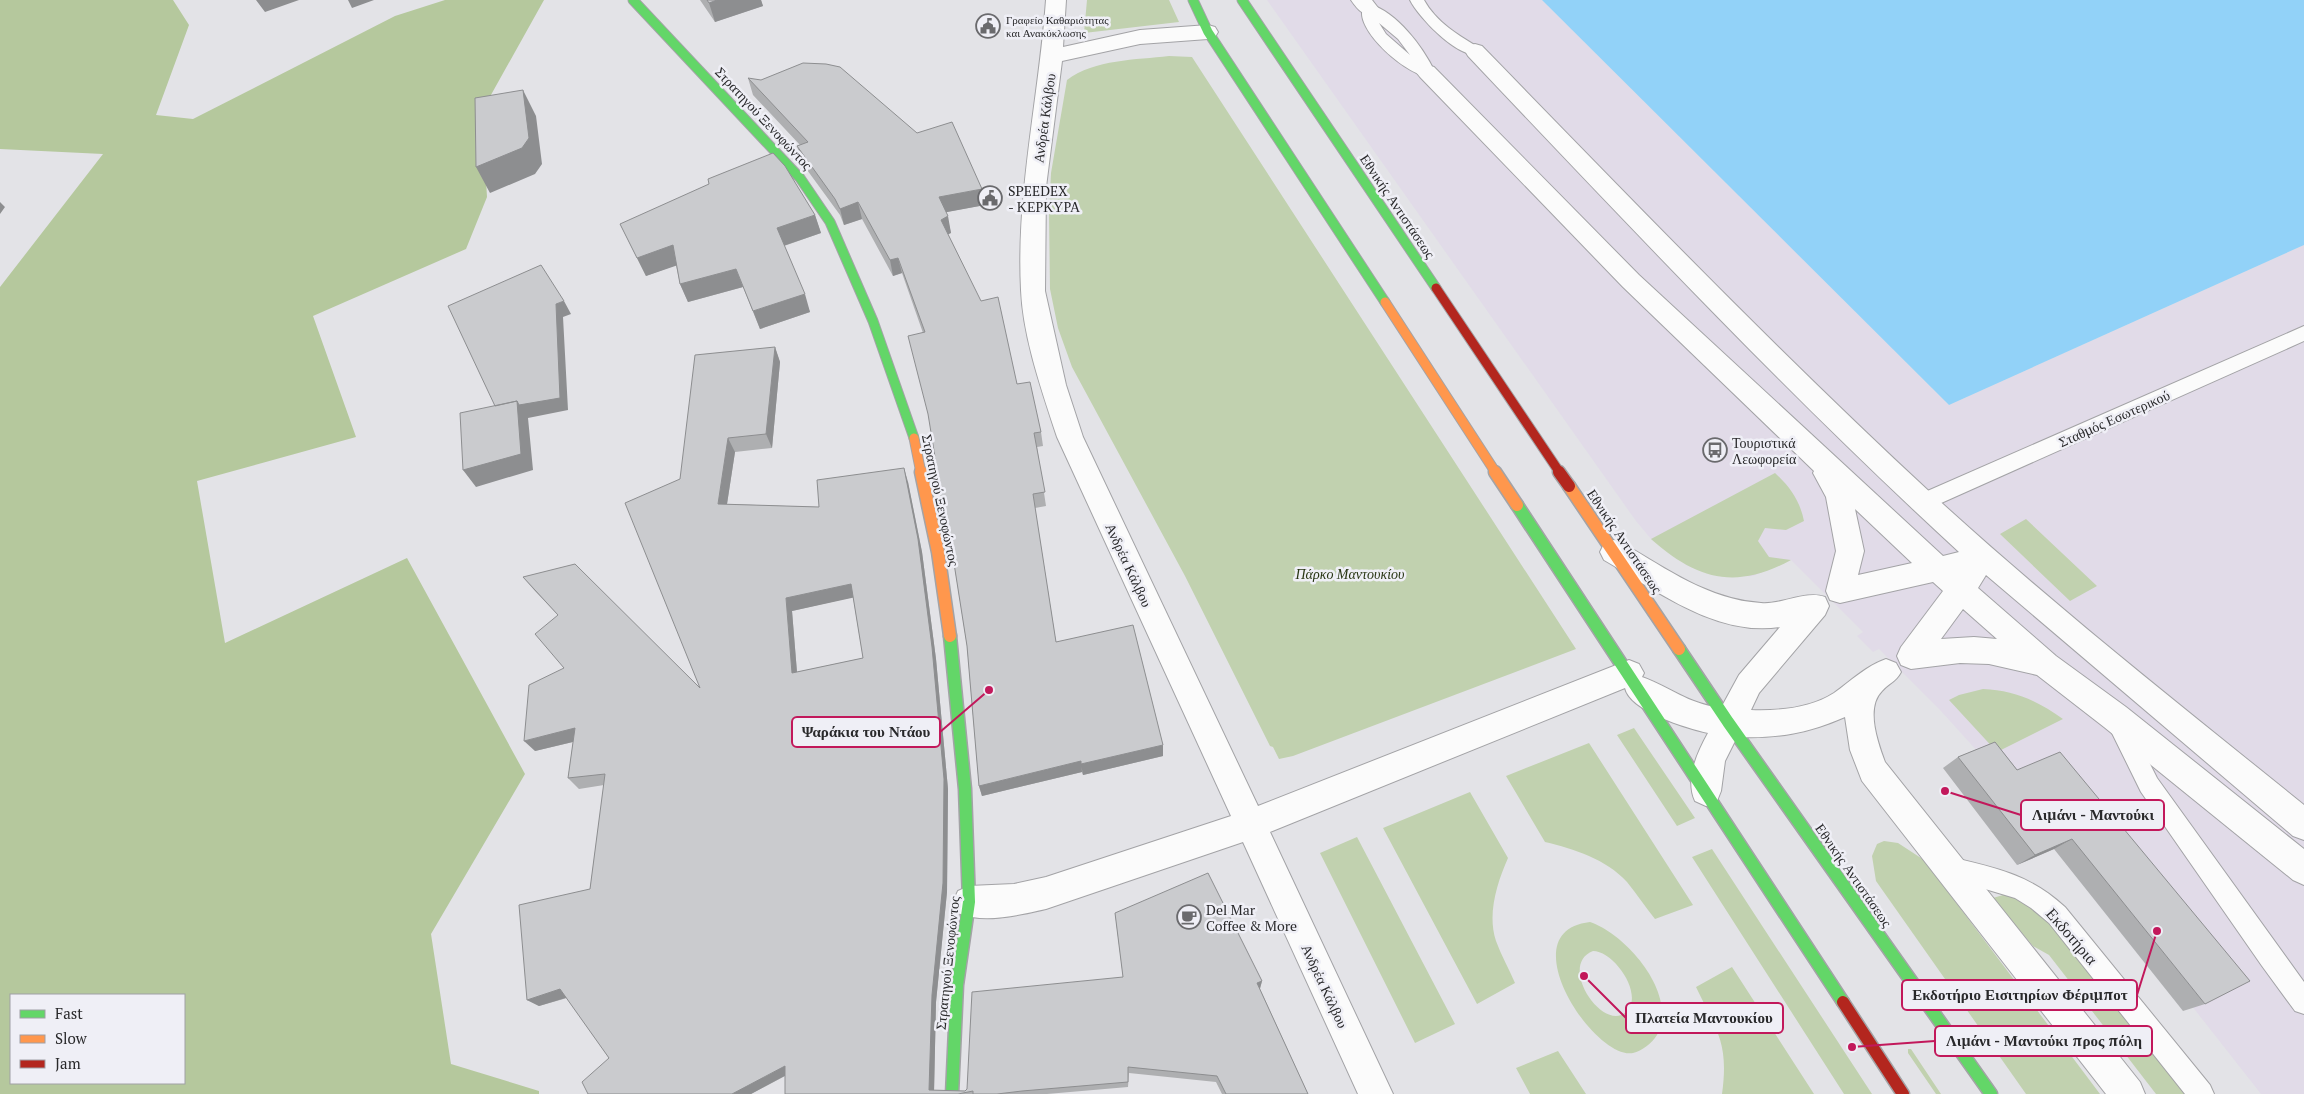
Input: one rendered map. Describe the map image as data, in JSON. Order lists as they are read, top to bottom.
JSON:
{
  "streets": {
    "main road": ["Στρατηγού Ξενοφώντος", "Εθνικής Αντιστάσεως"],
    "street": ["Ανδρέα Κάλβου"],
    "lane": ["Σταθμός Εσωτερικού", "Εκδοτήρια"]
  },
  "parks": ["Πάρκο Μαντουκίου"],
  "places": {
    "public building": ["Γραφείο Καθαριότητας και Ανακύκλωσης", "SPEEDEX - ΚΕΡΚΥΡΑ"],
    "bus stop": ["Τουριστικά Λεωφορεία"],
    "other": [
      "Ψαράκια του Ντάου",
      "Λιμάνι - Μαντούκι",
      "Εκδοτήριο Εισιτηρίων Φέριμποτ",
      "Πλατεία Μαντουκίου",
      "Λιμάνι - Μαντούκι προς πόλη"
    ],
    "cafe": ["Del Mar Coffee & More"]
  },
  "legend": ["Fast", "Slow", "Jam"]
}
